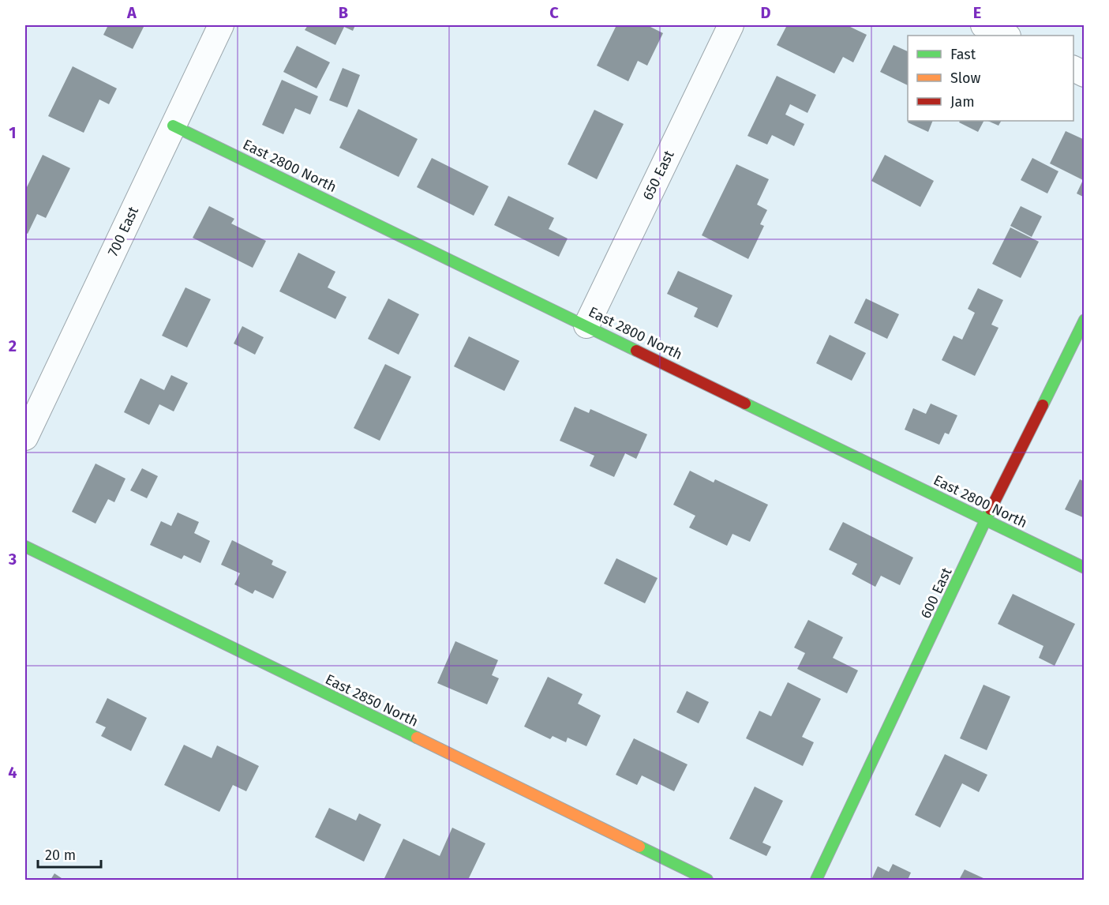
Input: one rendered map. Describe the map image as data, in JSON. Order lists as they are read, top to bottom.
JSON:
{
  "streets": {
    "street": [
      "East 2800 North",
      "650 East",
      "700 East",
      "600 East",
      "East 2850 North"
    ]
  },
  "crossings": [
    ["East 2800 North", "650 East"],
    ["East 2800 North", "700 East"],
    ["East 2800 North", "600 East"]
  ],
  "legend": ["Fast", "Slow", "Jam"],
  "scale_bar": "20 m",
  "grid": {
    "columns": [
      "A",
      "B",
      "C",
      "D",
      "E"
    ],
    "rows": [
      "1",
      "2",
      "3",
      "4"
    ]
  }
}
